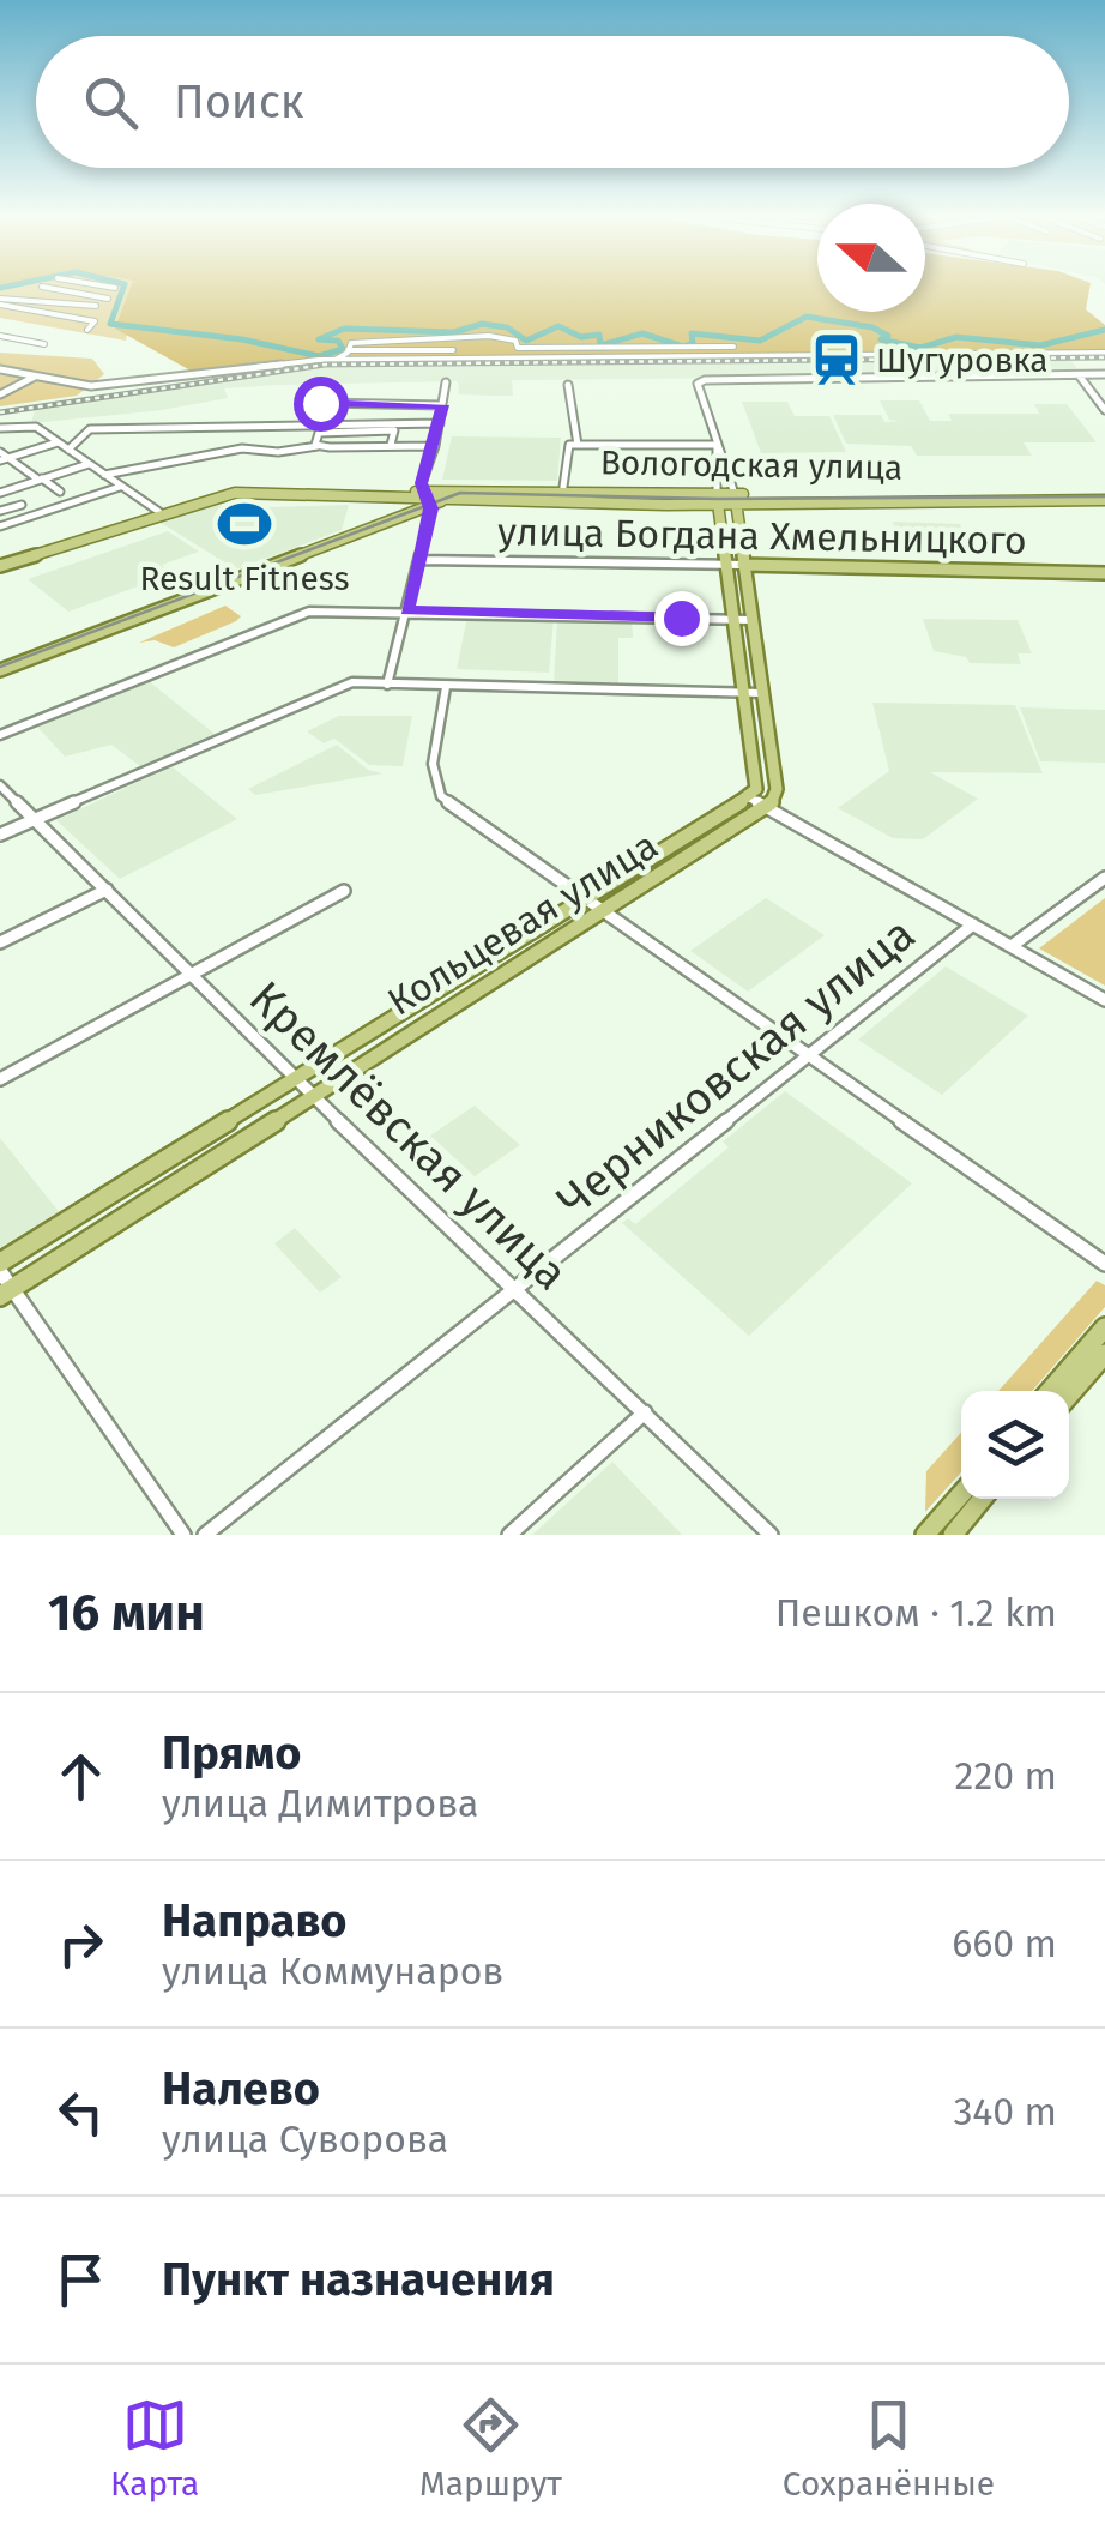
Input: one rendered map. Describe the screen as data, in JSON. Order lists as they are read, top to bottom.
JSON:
{
  "streets": {
    "main road": ["Вологодская улица", "улица Богдана Хмельницкого", "Кольцевая улица"],
    "street": ["Черниковская улица", "Кремлёвская улица"]
  },
  "crossings": [
    ["Вологодская улица", "улица Богдана Хмельницкого"],
    ["Кольцевая улица", "Кремлёвская улица"],
    ["Черниковская улица", "Кремлёвская улица"]
  ],
  "places": {
    "station": ["Шугуровка"],
    "sports": ["Result Fitness"]
  },
  "north": "left",
  "page": {
    "search": "Поиск",
    "heading": ["16 мин", "Пешком · 1.2 km"],
    "list": [
      ["Прямо", "улица Димитрова", "220 m"],
      ["Направо", "улица Коммунаров", "660 m"],
      ["Налево", "улица Суворова", "340 m"],
      "Пункт назначения"
    ],
    "nav": ["Карта", "Маршрут", "Сохранённые"]
  }
}
